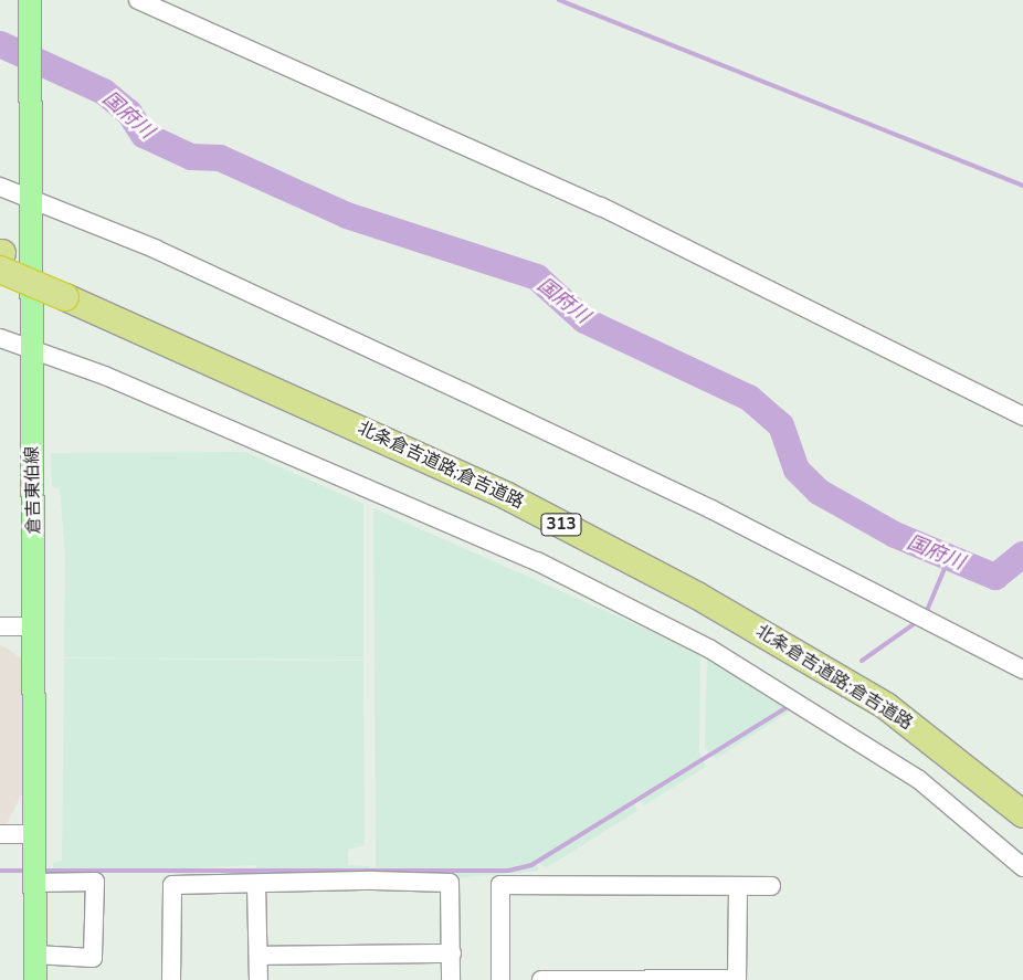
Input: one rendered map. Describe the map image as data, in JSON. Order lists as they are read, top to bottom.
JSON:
{
  "streets": {
    "highway": ["北条倉吉道路;倉吉道路", "313"],
    "main road": ["倉吉東伯線"]
  },
  "water": ["国府川"]
}
